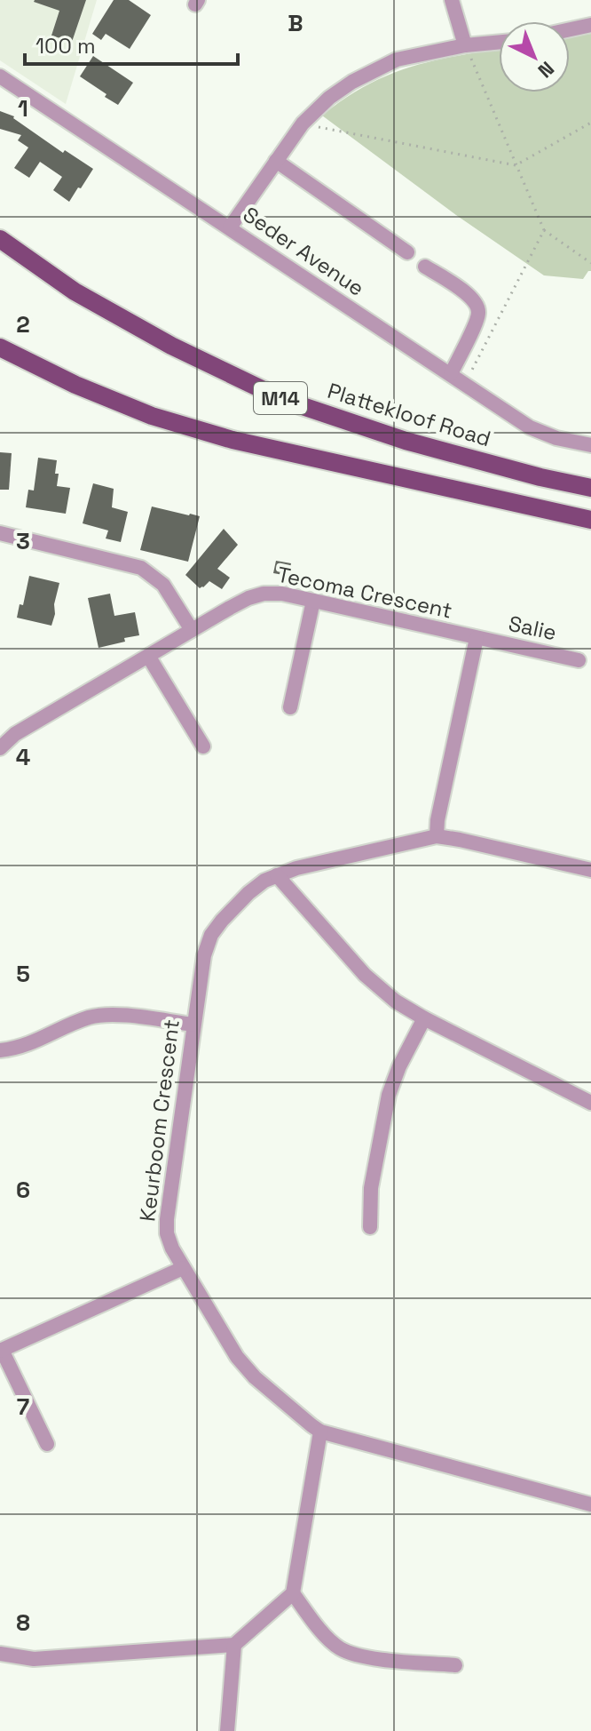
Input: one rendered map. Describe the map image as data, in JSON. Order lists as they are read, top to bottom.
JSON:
{
  "streets": {
    "main road": ["M14", "Plattekloof Road"],
    "street": [
      "Seder Avenue",
      "Tecoma Crescent",
      "Salie",
      "Keurboom Crescent"
    ]
  },
  "crossings": [
    ["Tecoma Crescent", "Salie"],
    ["Tecoma Crescent", "Keurboom Crescent"]
  ],
  "scale_bar": "100 m",
  "north": "bottom right",
  "grid": {
    "columns": ["B"],
    "rows": [
      "1",
      "2",
      "3",
      "4",
      "5",
      "6",
      "7",
      "8"
    ]
  }
}
